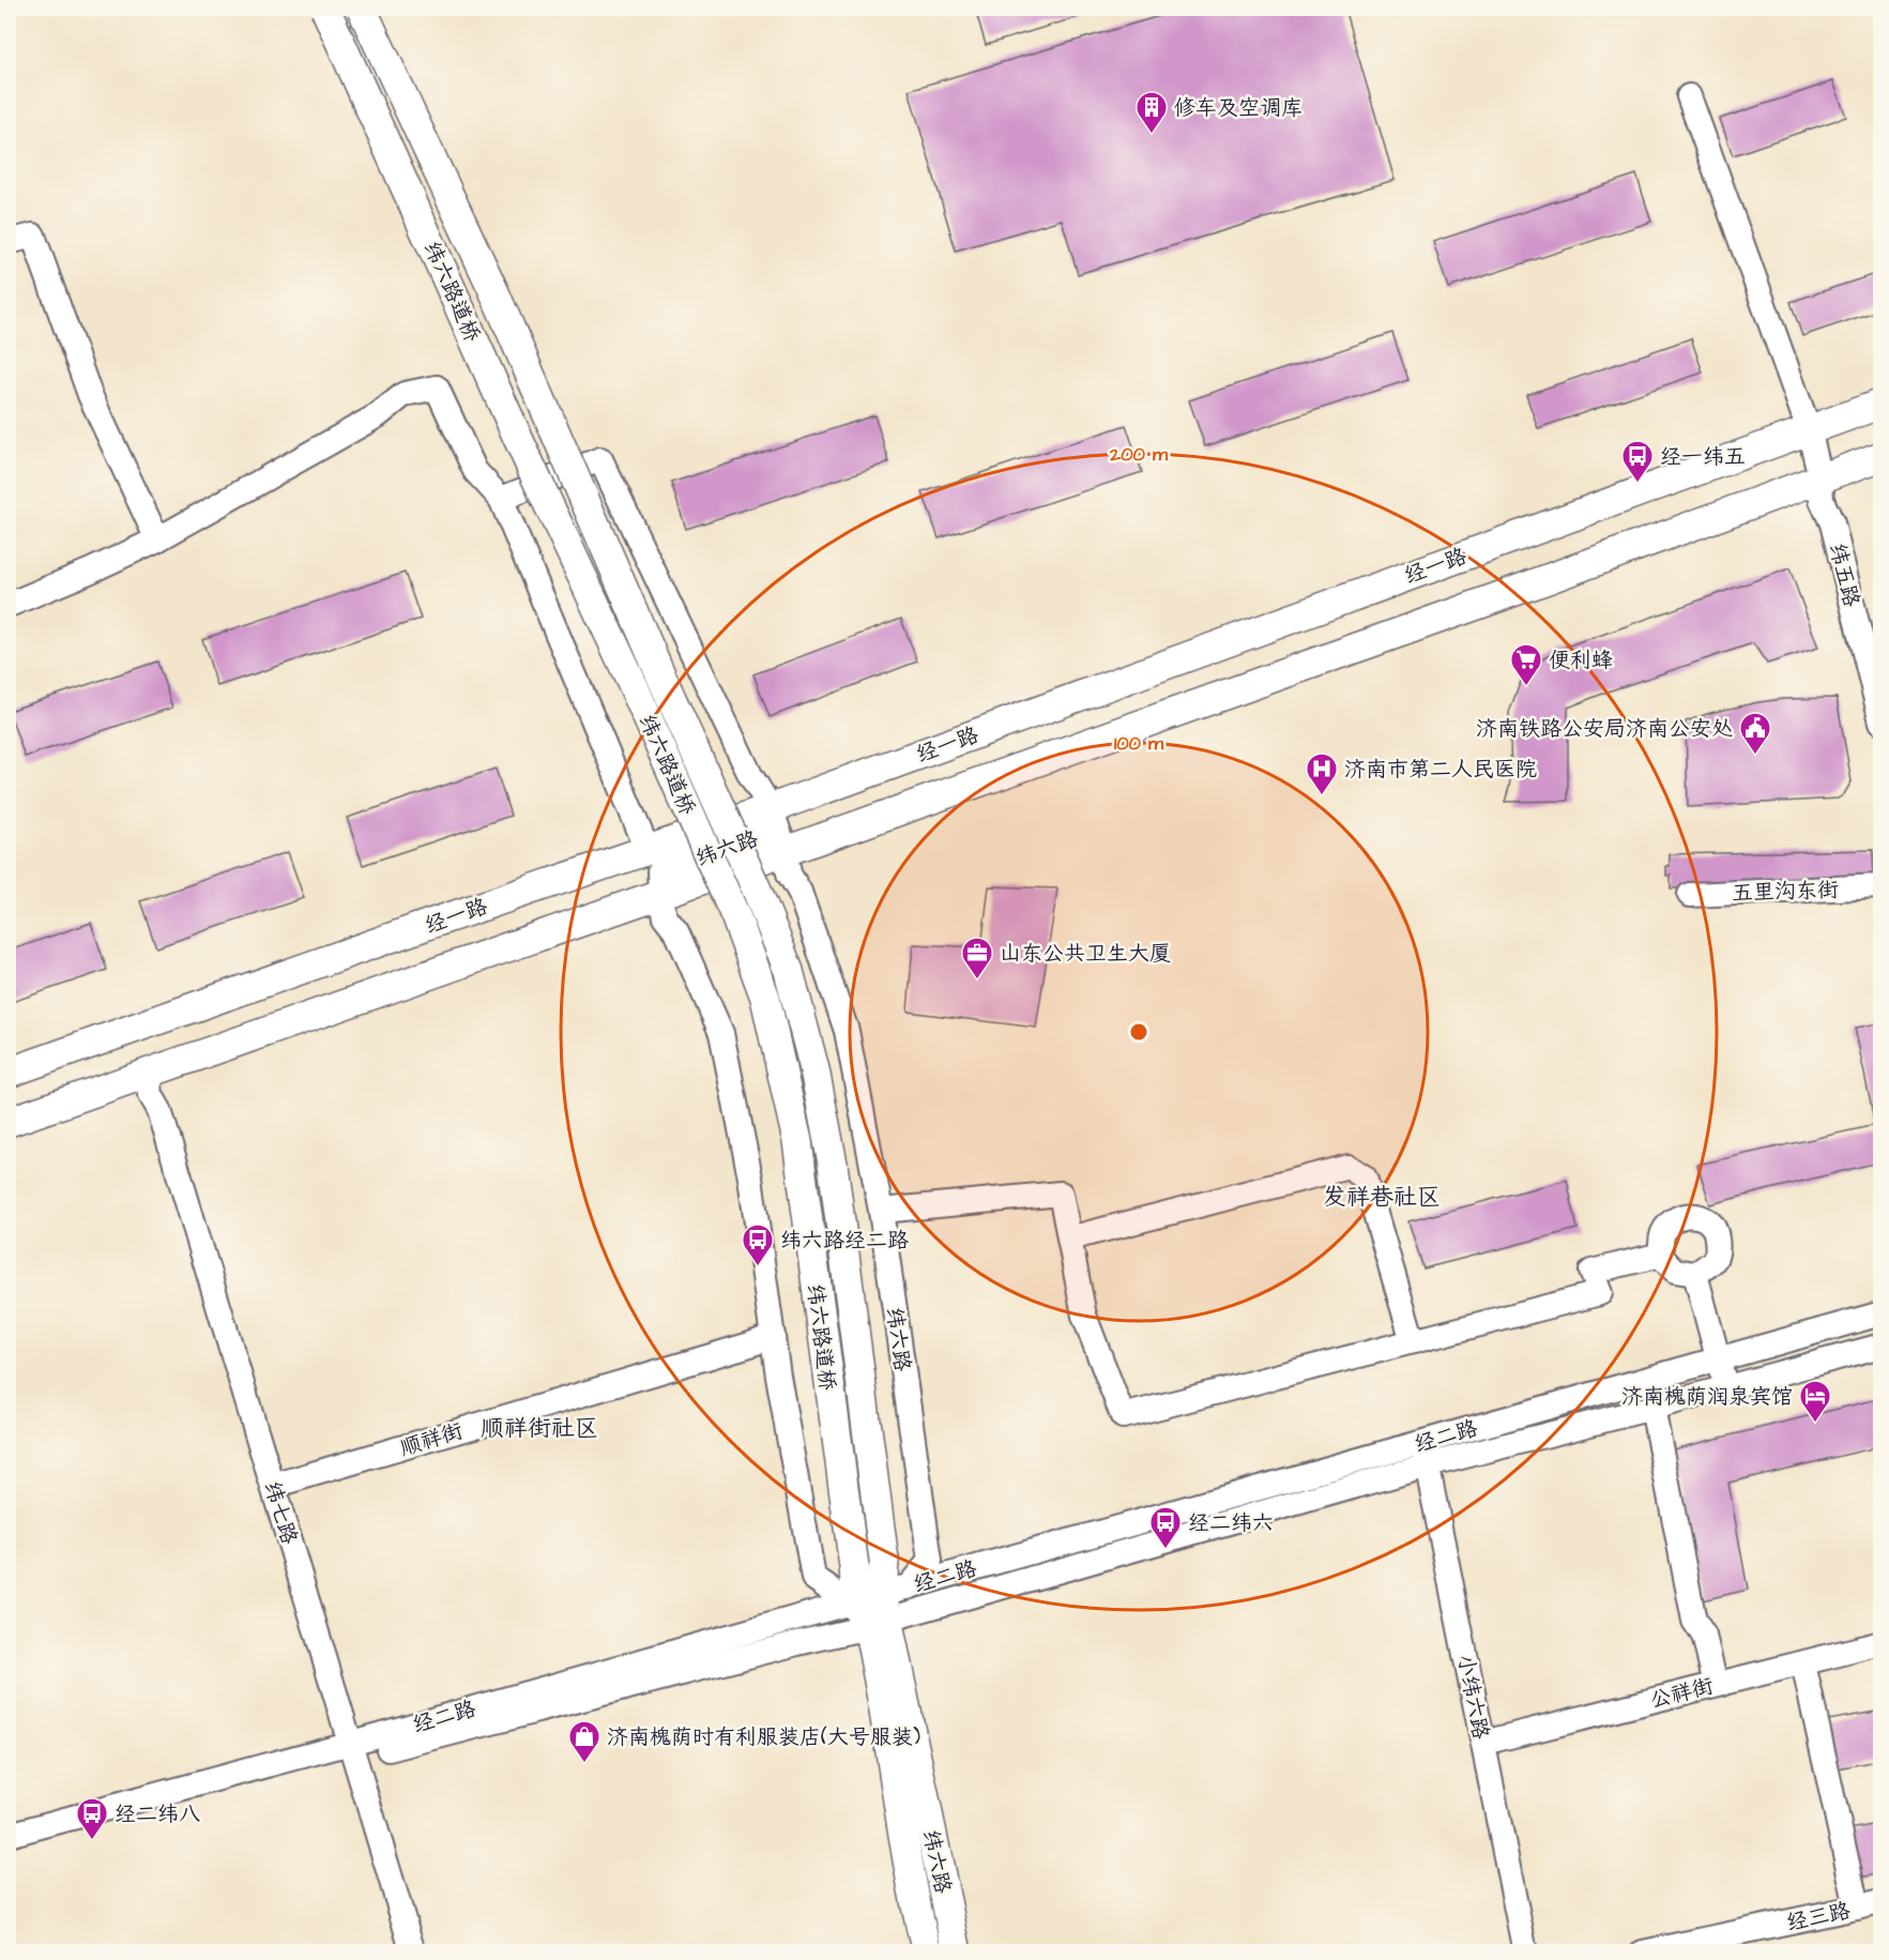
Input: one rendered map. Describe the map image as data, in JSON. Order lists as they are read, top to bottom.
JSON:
{
  "streets": {
    "main road": ["纬六路道桥", "经一路", "纬六路"],
    "street": [
      "纬五路",
      "五里沟东街",
      "经二路",
      "顺祥街",
      "纬七路",
      "公祥街",
      "小纬六路",
      "经三路"
    ]
  },
  "crossings": [
    ["纬六路道桥", "纬六路"],
    ["经一路", "纬五路"],
    ["经一路", "纬六路"],
    ["纬六路", "经二路"],
    ["经二路", "纬七路"],
    ["经二路", "小纬六路"],
    ["顺祥街", "纬七路"],
    ["公祥街", "小纬六路"]
  ],
  "districts": ["发祥巷社区", "顺祥街社区"],
  "places": {
    "building": ["修车及空调库"],
    "bus stop": [
      "经一纬五",
      "纬六路经二路",
      "经二纬六",
      "经二纬八"
    ],
    "supermarket": ["便利蜂"],
    "public building": ["济南铁路公安局济南公安处"],
    "hospital": ["济南市第二人民医院"],
    "office": ["山东公共卫生大厦"],
    "hotel": ["济南槐荫润泉宾馆"],
    "shop": ["济南槐荫时有利服装店(大号服装)"]
  },
  "rings": ["200 m", "100 m"]
}
